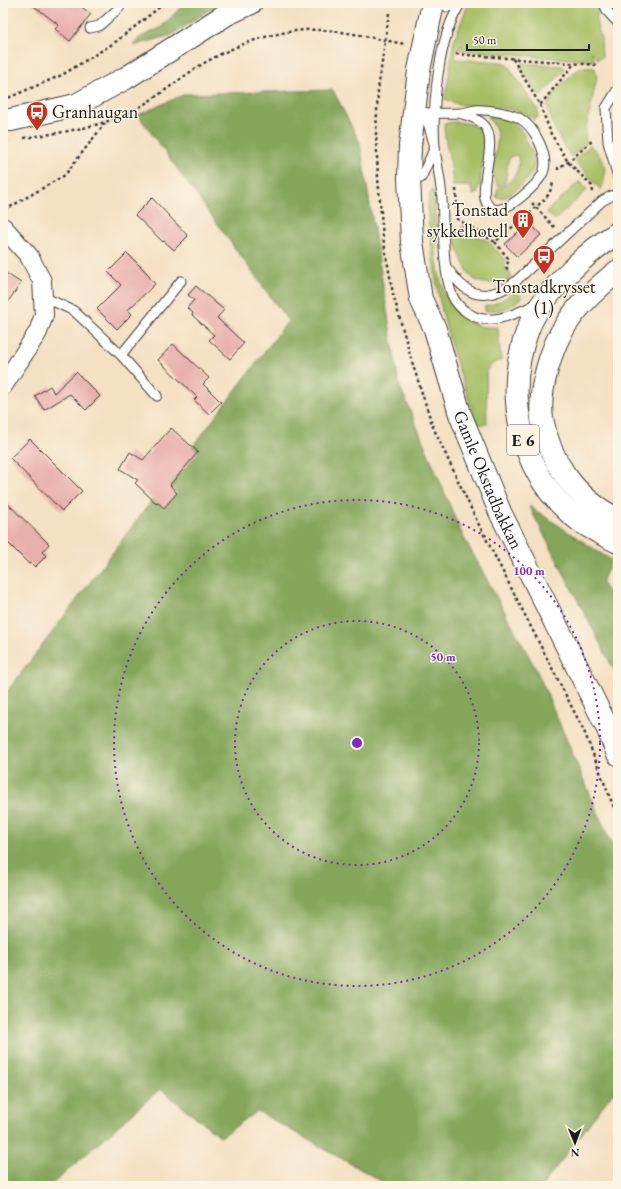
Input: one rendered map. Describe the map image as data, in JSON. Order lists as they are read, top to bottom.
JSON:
{
  "streets": {
    "main road": ["E 6", "Gamle Okstadbakkan"]
  },
  "places": {
    "bus stop": ["Granhaugan", "Tonstadkrysset (1)"],
    "building": ["Tonstad sykkelhotell"]
  },
  "scale_bar": "50 m",
  "north": "bottom",
  "rings": ["100 m", "50 m"]
}
